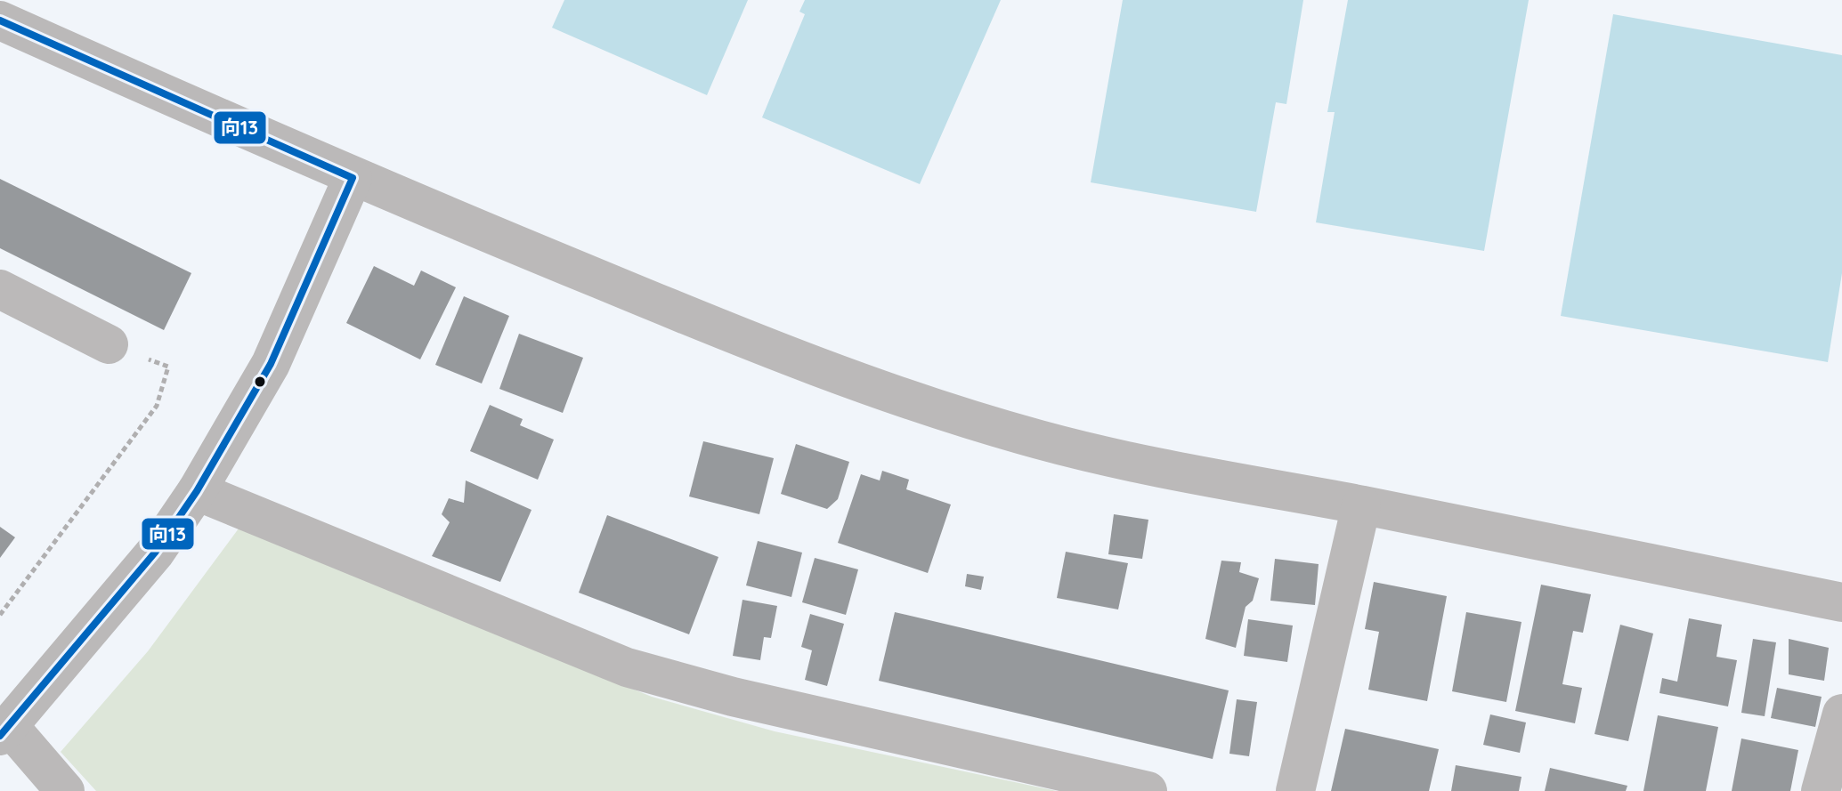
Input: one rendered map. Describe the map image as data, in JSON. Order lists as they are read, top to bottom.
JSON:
{
  "lines": ["transit line 向13"]
}
